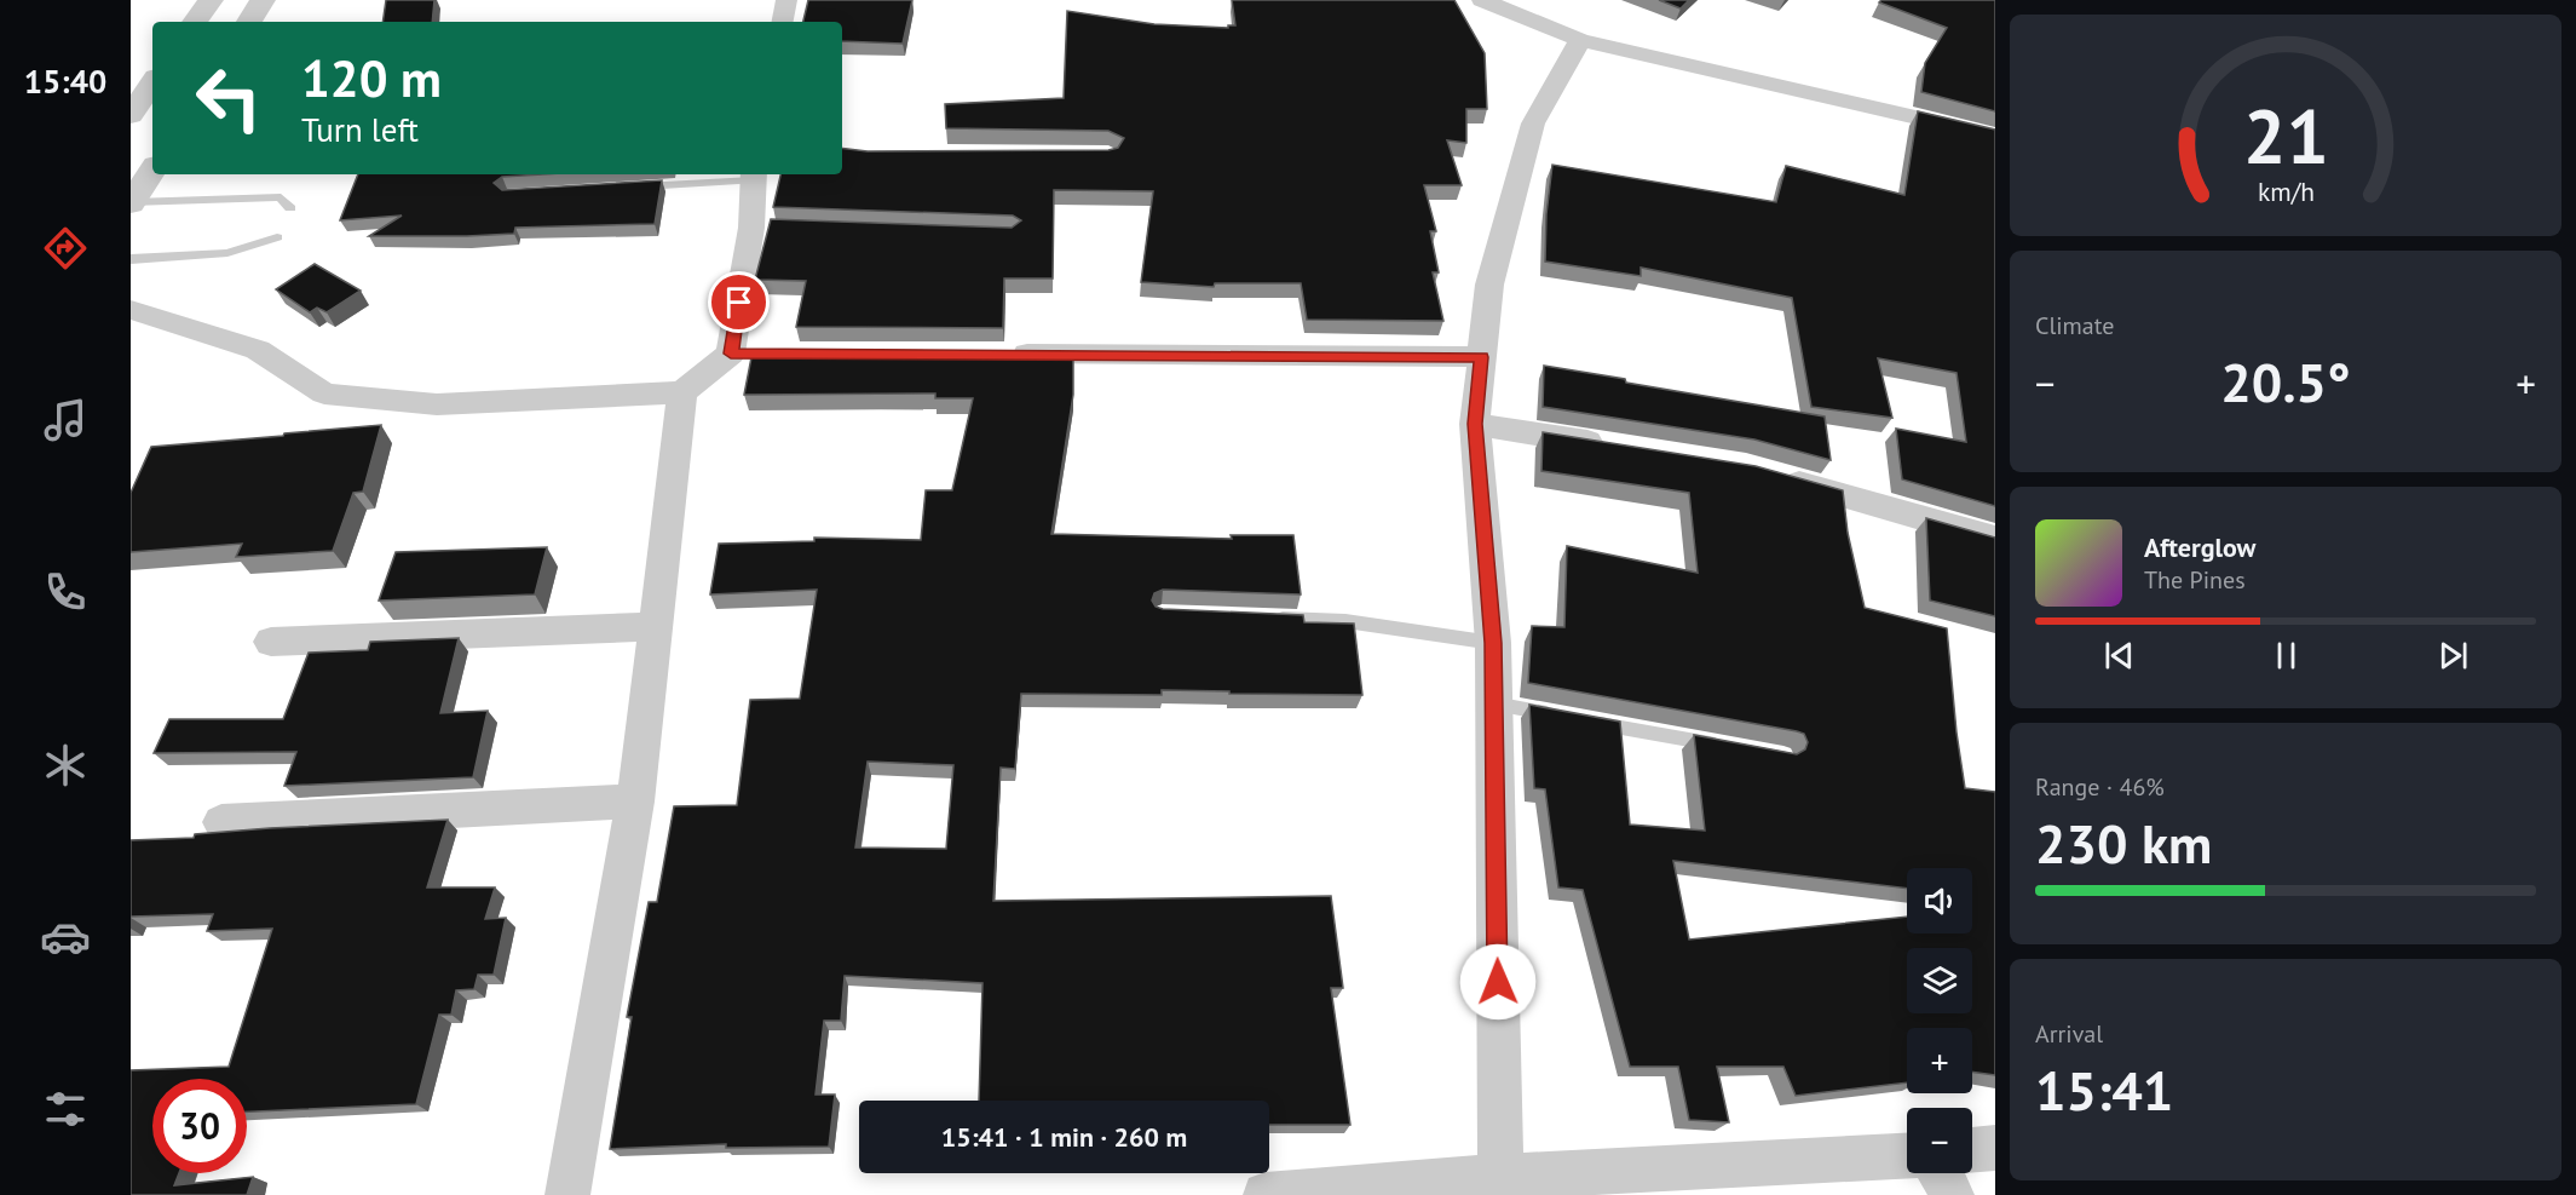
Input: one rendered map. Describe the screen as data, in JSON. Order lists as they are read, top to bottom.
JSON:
{
  "page": {
    "tabs": "15:40",
    "turn": ["120 m", "Turn left"],
    "tile": [
      "Climate",
      ["Range · 46%", "230 km"],
      ["Arrival", "15:41"]
    ],
    "heat": ["−", "20.5°", "+"],
    "song": ["Afterglow", "The Pines"],
    "map_buttons": ["+", "−"],
    "limit": "30",
    "trip": "15:41 · 1 min · 260 m",
    "gauge": ["21", "km/h"]
  }
}
